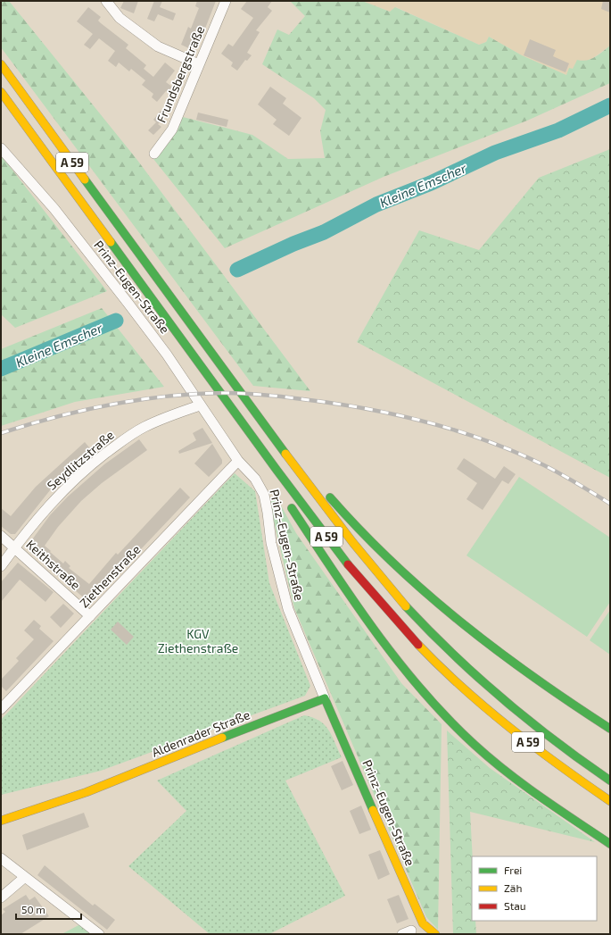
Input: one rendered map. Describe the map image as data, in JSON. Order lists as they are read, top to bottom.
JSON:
{
  "streets": {
    "main road": ["A 59", "Prinz-Eugen-Straße", "Aldenrader Straße"],
    "street": [
      "Frundsbergstraße",
      "Seydlitzstraße",
      "Keithstraße",
      "Ziethenstraße"
    ]
  },
  "crossings": [
    ["Prinz-Eugen-Straße", "Seydlitzstraße"],
    ["Prinz-Eugen-Straße", "Ziethenstraße"],
    ["Prinz-Eugen-Straße", "Aldenrader Straße"],
    ["Seydlitzstraße", "Keithstraße"],
    ["Keithstraße", "Ziethenstraße"]
  ],
  "water": ["Kleine Emscher"],
  "parks": ["KGV Ziethenstraße"],
  "legend": ["Frei", "Zäh", "Stau"],
  "scale_bar": "50 m"
}
